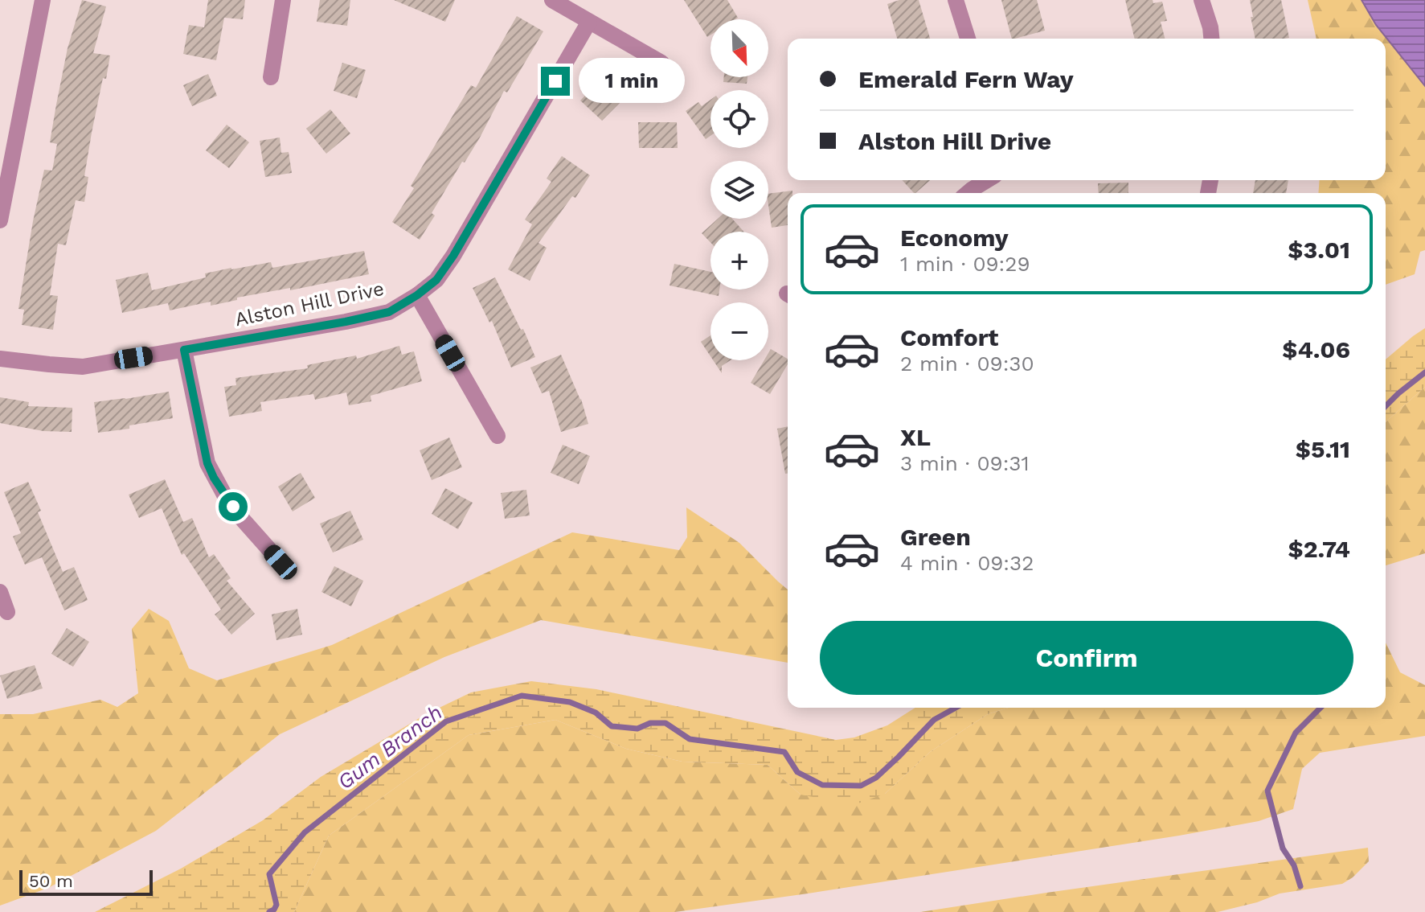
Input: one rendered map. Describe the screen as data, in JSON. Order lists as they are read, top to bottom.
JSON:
{
  "streets": {
    "street": ["Alston Hill Drive"]
  },
  "water": ["Gum Branch"],
  "scale_bar": "50 m",
  "north": "bottom right",
  "page": {
    "map_buttons": ["+", "−"],
    "banner": ["Emerald Fern Way", "Alston Hill Drive"],
    "bubble": "1 min",
    "list": [
      {
        "name": "Economy",
        "note": "1 min · 09:29",
        "value": "$3.01"
      },
      {
        "name": "Comfort",
        "note": "2 min · 09:30",
        "value": "$4.06"
      },
      {
        "name": "XL",
        "note": "3 min · 09:31",
        "value": "$5.11"
      },
      {
        "name": "Green",
        "note": "4 min · 09:32",
        "value": "$2.74"
      }
    ],
    "buttons": "Confirm",
    "scale": "50 m"
  }
}
